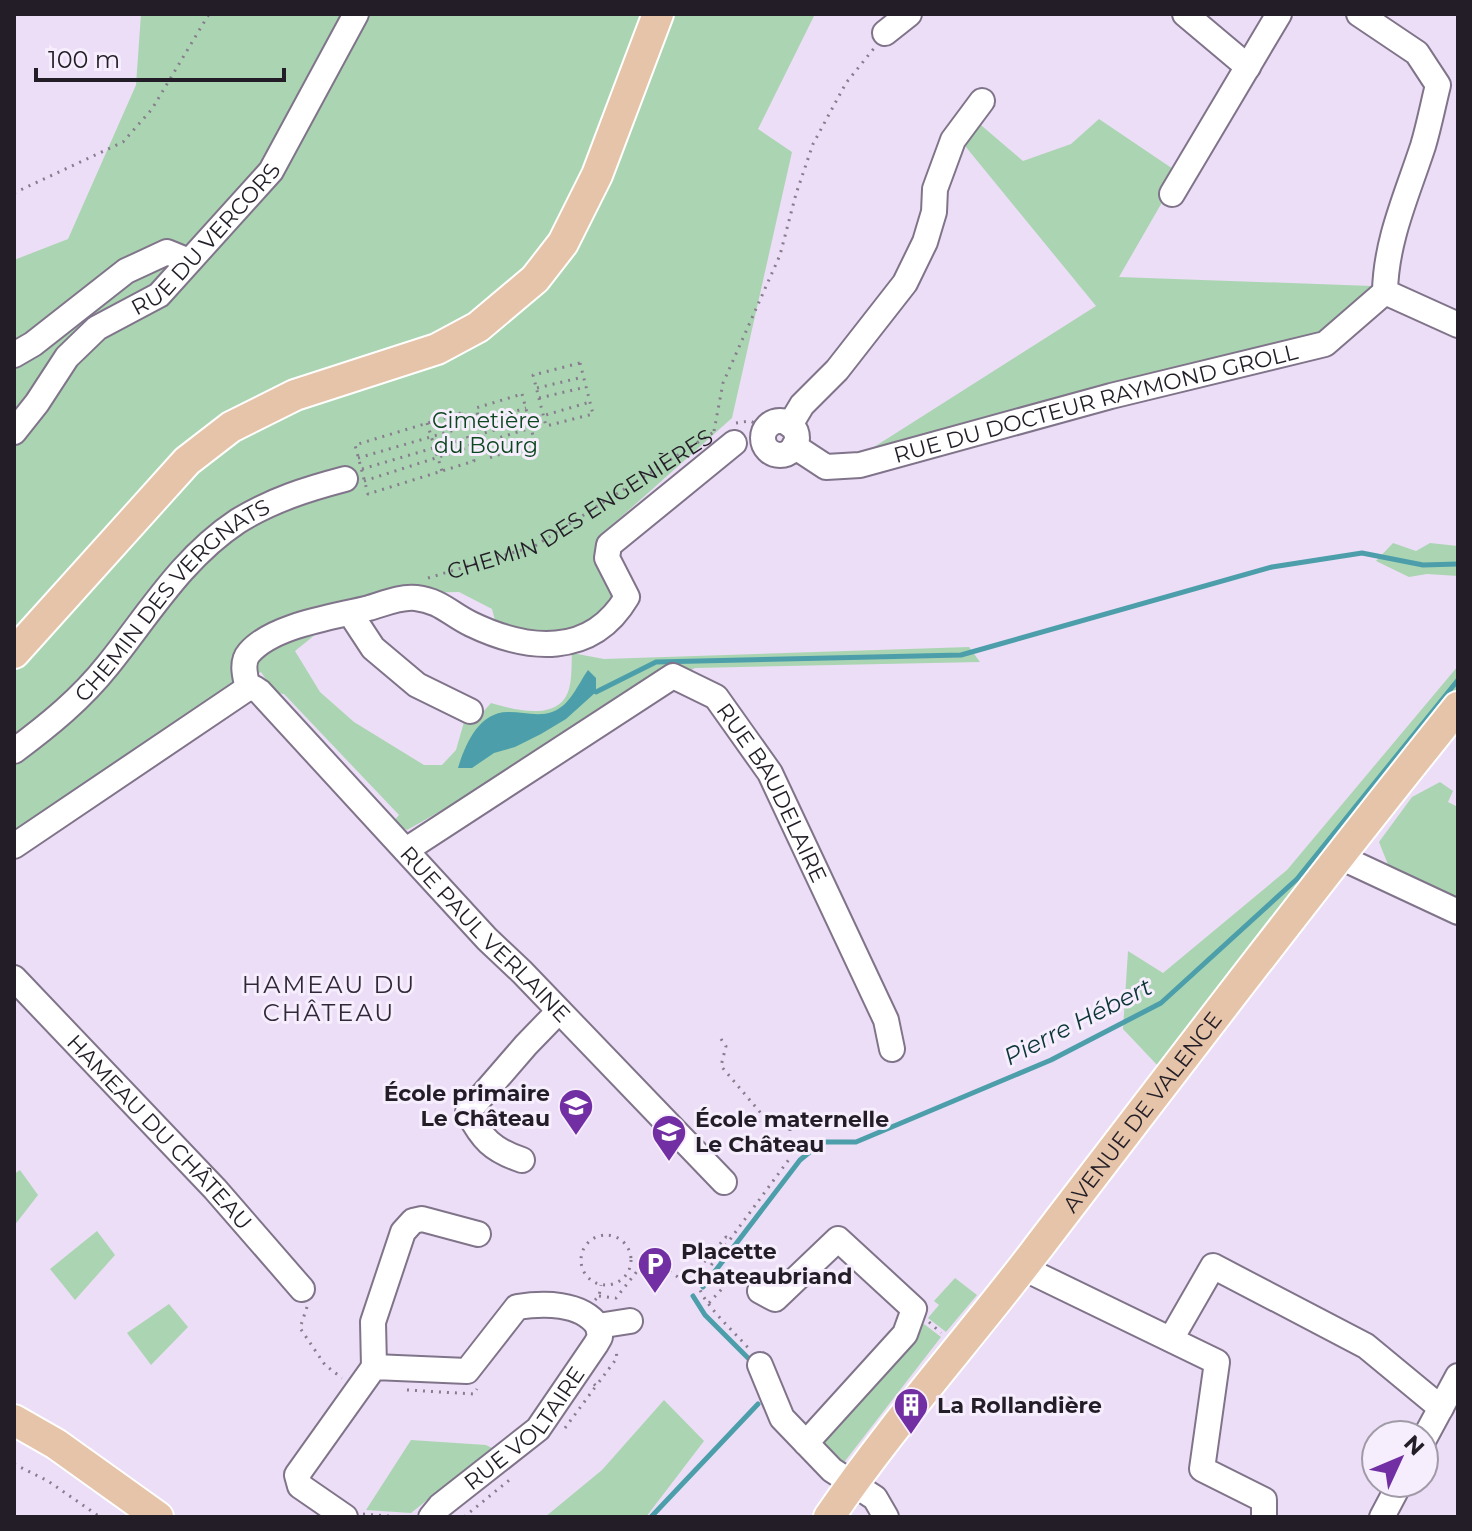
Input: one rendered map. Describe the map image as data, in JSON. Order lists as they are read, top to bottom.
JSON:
{
  "streets": {
    "main road": ["AVENUE DE VALENCE"],
    "street": [
      "RUE DU VERCORS",
      "RUE DU DOCTEUR RAYMOND GROLL",
      "CHEMIN DES VERGNATS",
      "RUE BAUDELAIRE",
      "RUE PAUL VERLAINE",
      "HAMEAU DU CHÂTEAU",
      "RUE VOLTAIRE"
    ],
    "path": ["CHEMIN DES ENGENIÈRES"]
  },
  "crossings": [
    ["RUE BAUDELAIRE", "RUE PAUL VERLAINE"]
  ],
  "districts": ["HAMEAU DU CHÂTEAU"],
  "water": ["Pierre Hébert"],
  "parks": ["Cimetière du Bourg"],
  "places": {
    "school or university": ["École primaire Le Château", "École maternelle Le Château"],
    "parking": ["Placette Chateaubriand"],
    "building": ["La Rollandière"]
  },
  "scale_bar": "100 m",
  "north": "top right"
}
